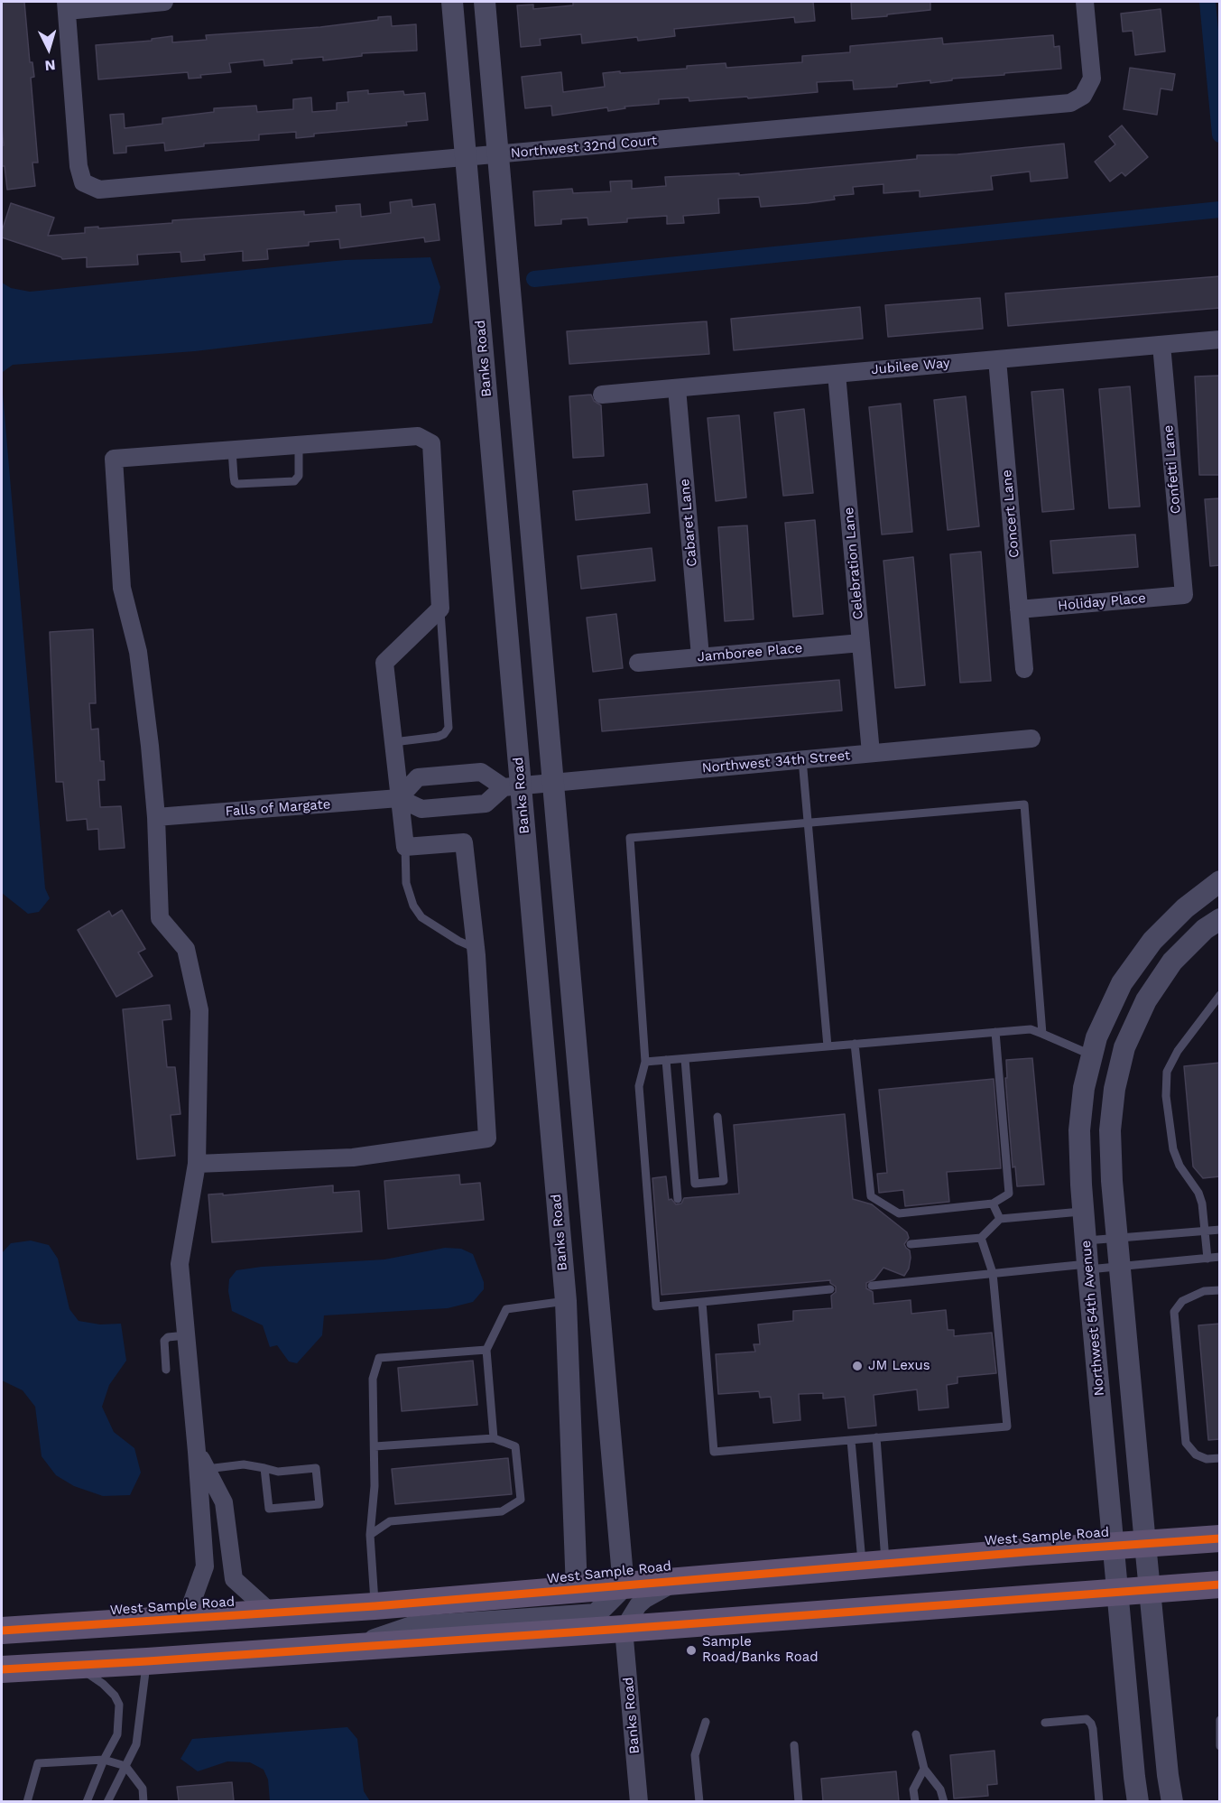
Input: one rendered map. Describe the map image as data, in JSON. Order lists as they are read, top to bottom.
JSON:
{
  "streets": {
    "main road": ["West Sample Road"],
    "street": [
      "Northwest 32nd Court",
      "Banks Road",
      "Jubilee Way",
      "Confetti Lane",
      "Concert Lane",
      "Cabaret Lane",
      "Celebration Lane",
      "Holiday Place",
      "Jamboree Place",
      "Northwest 34th Street",
      "Falls of Margate",
      "Northwest 54th Avenue"
    ]
  },
  "crossings": [
    ["Northwest 32nd Court", "Banks Road"],
    ["Banks Road", "Northwest 34th Street"],
    ["Banks Road", "Falls of Margate"],
    ["Banks Road", "West Sample Road"],
    ["Jubilee Way", "Confetti Lane"],
    ["Jubilee Way", "Concert Lane"],
    ["Jubilee Way", "Cabaret Lane"],
    ["Jubilee Way", "Celebration Lane"],
    ["Confetti Lane", "Holiday Place"],
    ["Concert Lane", "Holiday Place"],
    ["Cabaret Lane", "Jamboree Place"],
    ["Celebration Lane", "Jamboree Place"],
    ["Celebration Lane", "Northwest 34th Street"],
    ["Northwest 34th Street", "Falls of Margate"],
    ["Northwest 54th Avenue", "West Sample Road"]
  ],
  "places": ["JM Lexus", "Sample Road/Banks Road"],
  "north": "bottom"
}
